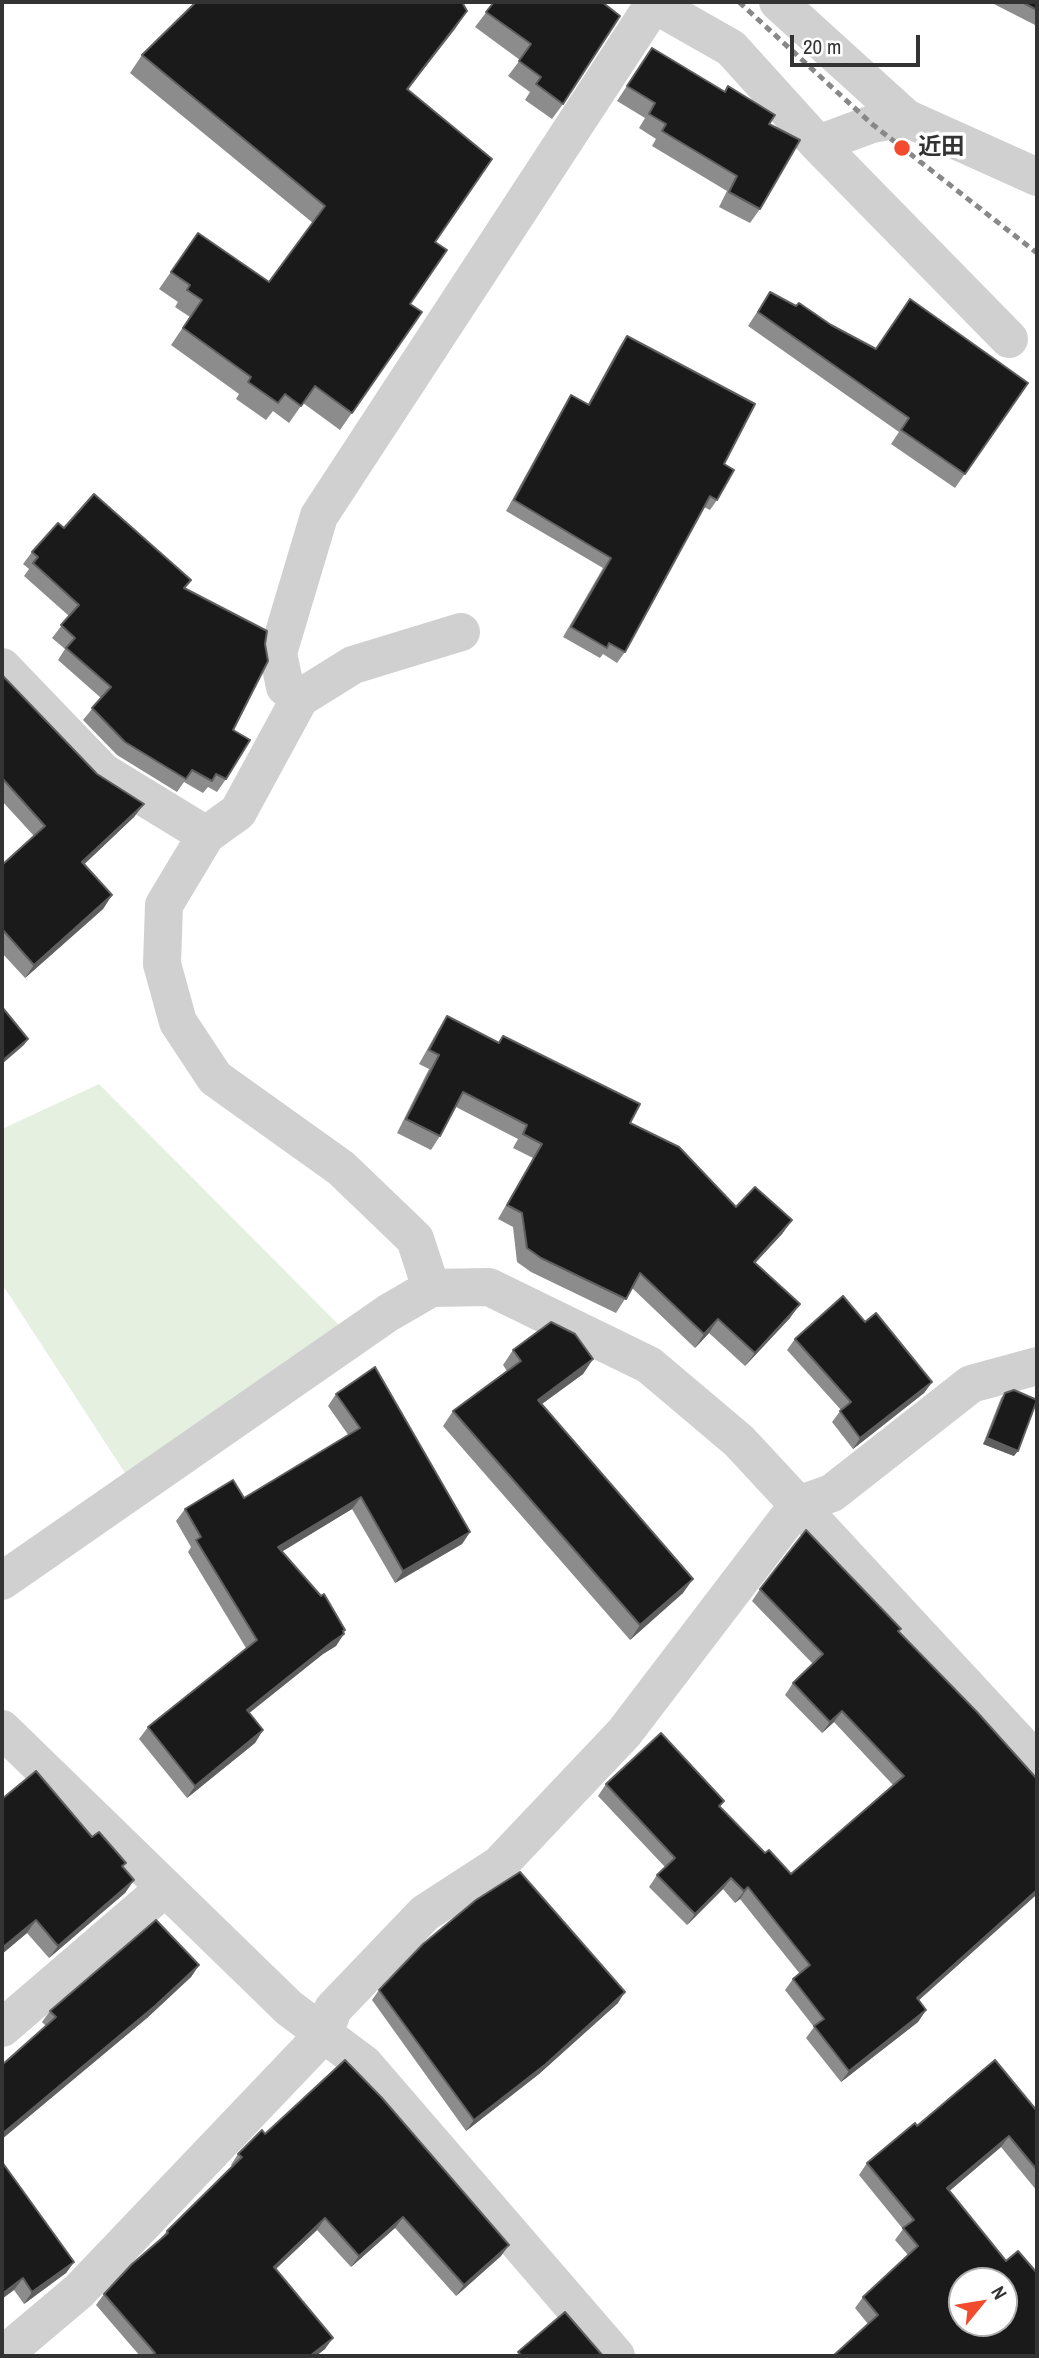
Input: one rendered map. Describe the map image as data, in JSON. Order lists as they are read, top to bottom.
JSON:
{
  "places": ["近田"],
  "scale_bar": "20 m",
  "north": "top right"
}
